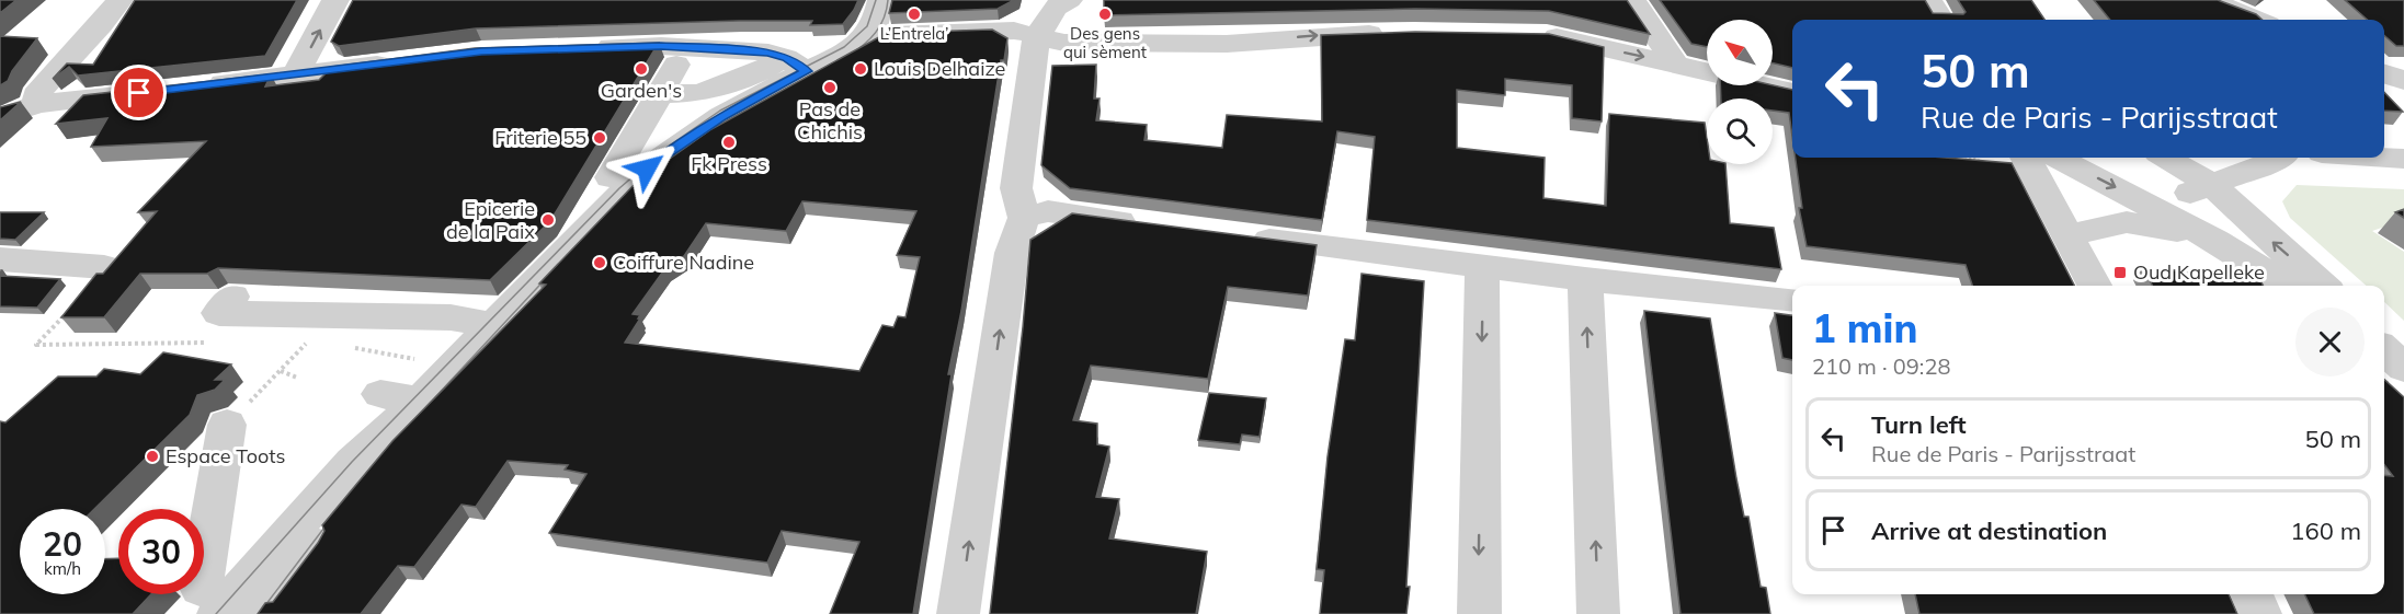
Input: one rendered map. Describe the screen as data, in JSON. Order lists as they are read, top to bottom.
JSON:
{
  "places": {
    "other": [
      "L’Entrela’",
      "Des gens qui sèment",
      "Garden's",
      "Louis Delhaize",
      "Pas de Chichis",
      "Friterie 55",
      "Fk Press",
      "Epicerie de la Paix",
      "Coiffure Nadine",
      "Espace Toots"
    ],
    "transit": ["Oud Kapelleke"]
  },
  "north": "top left",
  "page": {
    "turn": ["50 m", "Rue de Paris - Parijsstraat"],
    "heading": ["1 min", "210 m · 09:28"],
    "list": [
      {
        "name": "Turn left",
        "note": "Rue de Paris - Parijsstraat",
        "value": "50 m"
      },
      {
        "name": "Arrive at destination",
        "value": "160 m"
      }
    ],
    "speed": "20 km/h",
    "limit": "30"
  }
}
